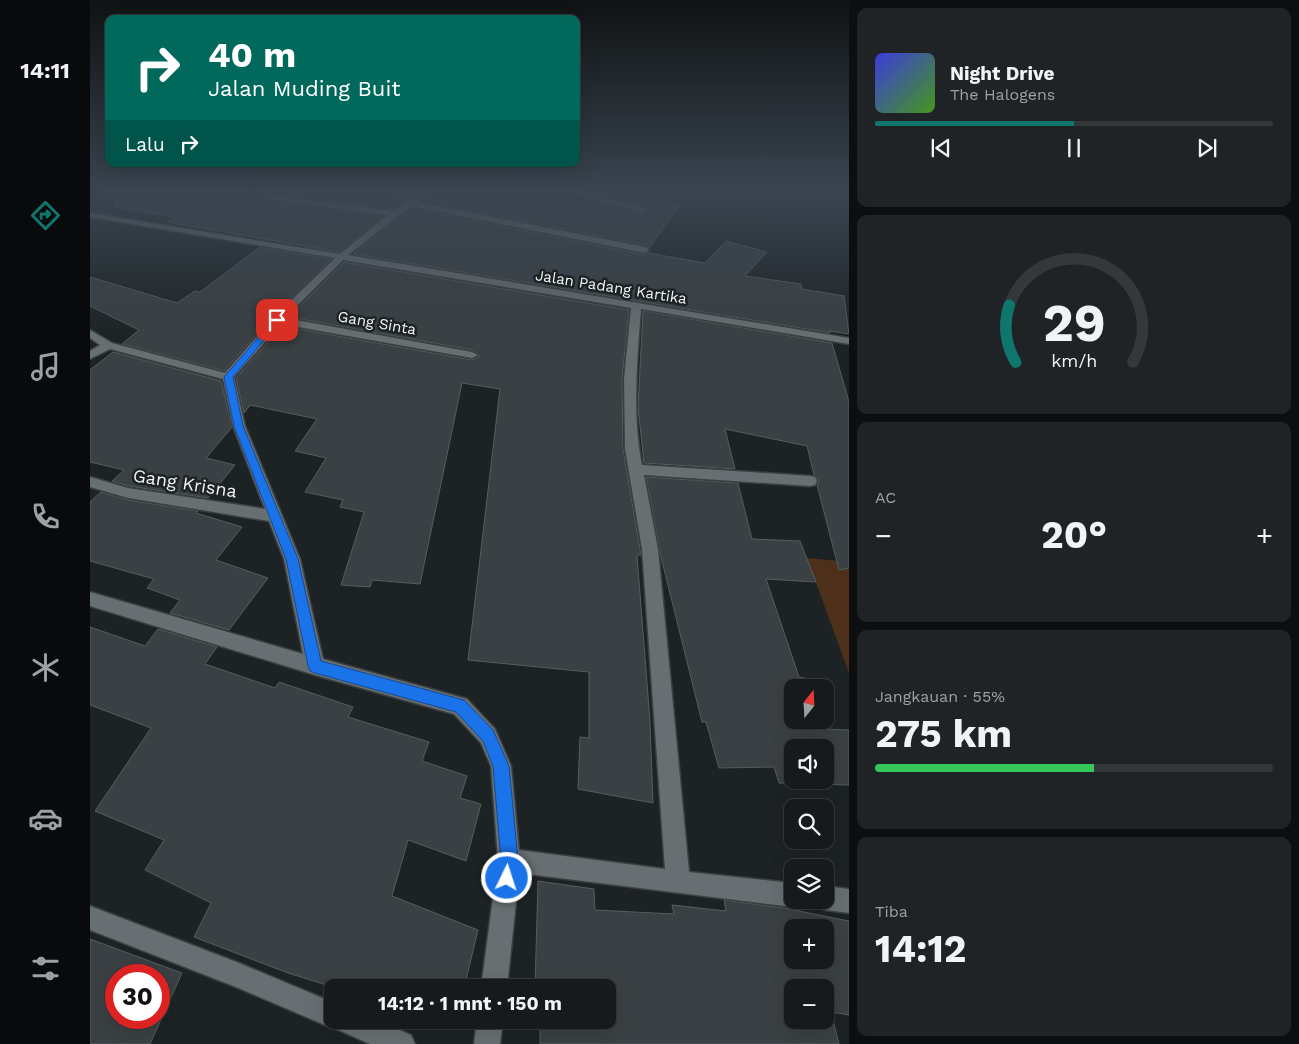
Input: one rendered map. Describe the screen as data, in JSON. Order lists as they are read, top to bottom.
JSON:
{
  "streets": {
    "street": ["Jalan Padang Kartika", "Gang Sinta", "Gang Krisna"]
  },
  "north": "top",
  "page": {
    "tabs": "14:11",
    "turn": ["40 m", "Jalan Muding Buit"],
    "song": ["Night Drive", "The Halogens"],
    "then": "Lalu",
    "tile": [
      "AC",
      ["Jangkauan · 55%", "275 km"],
      ["Tiba", "14:12"]
    ],
    "heat": ["−", "20°", "+"],
    "map_buttons": ["+", "−"],
    "limit": "30",
    "trip": "14:12 · 1 mnt · 150 m",
    "gauge": ["29", "km/h"]
  }
}
